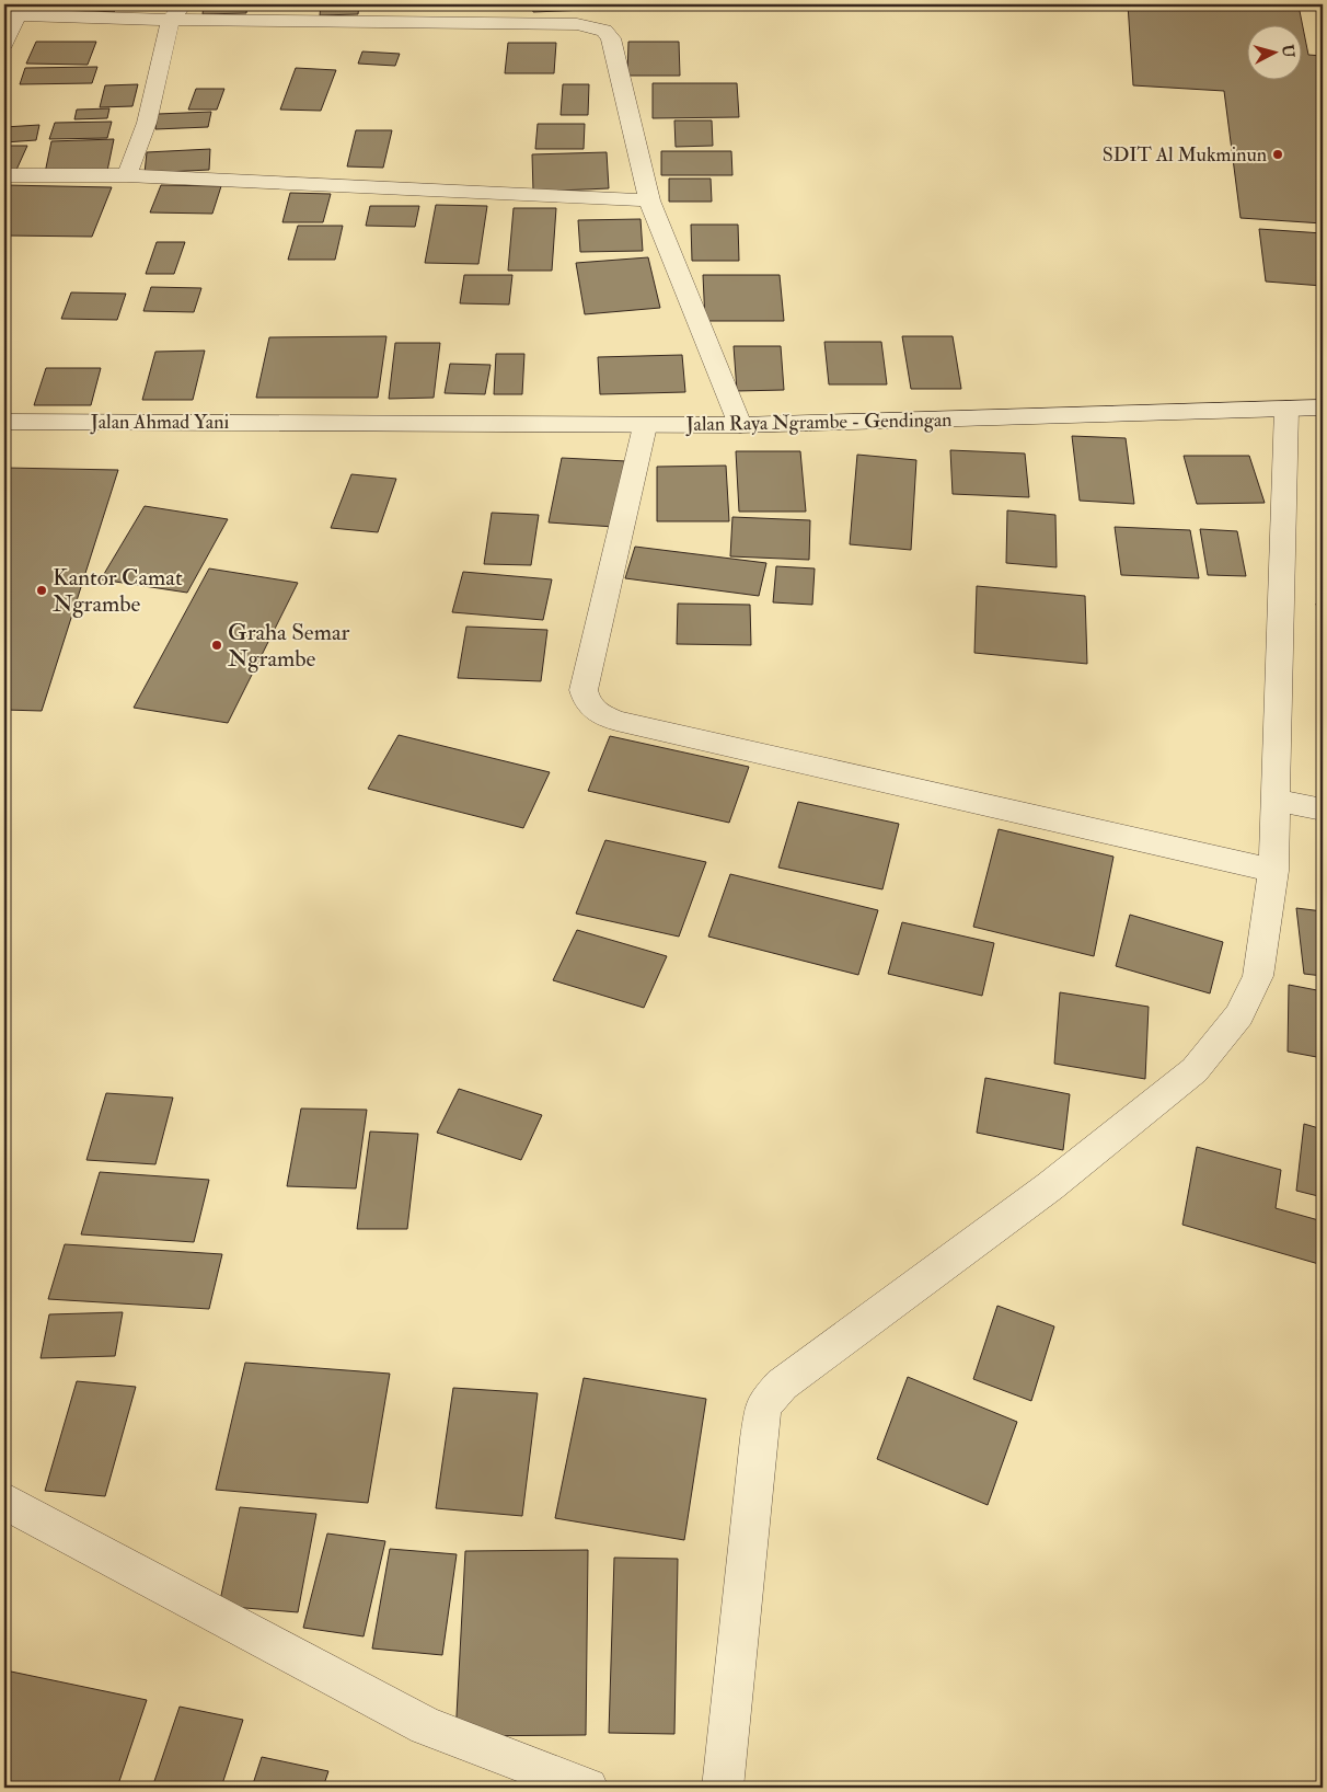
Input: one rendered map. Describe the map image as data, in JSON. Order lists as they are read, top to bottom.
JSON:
{
  "streets": {
    "street": ["Jalan Ahmad Yani", "Jalan Raya Ngrambe - Gendingan"]
  },
  "crossings": [
    ["Jalan Ahmad Yani", "Jalan Raya Ngrambe - Gendingan"]
  ],
  "places": ["SDIT Al Mukminun", "Kantor Camat Ngrambe", "Graha Semar Ngrambe"],
  "north": "right"
}
